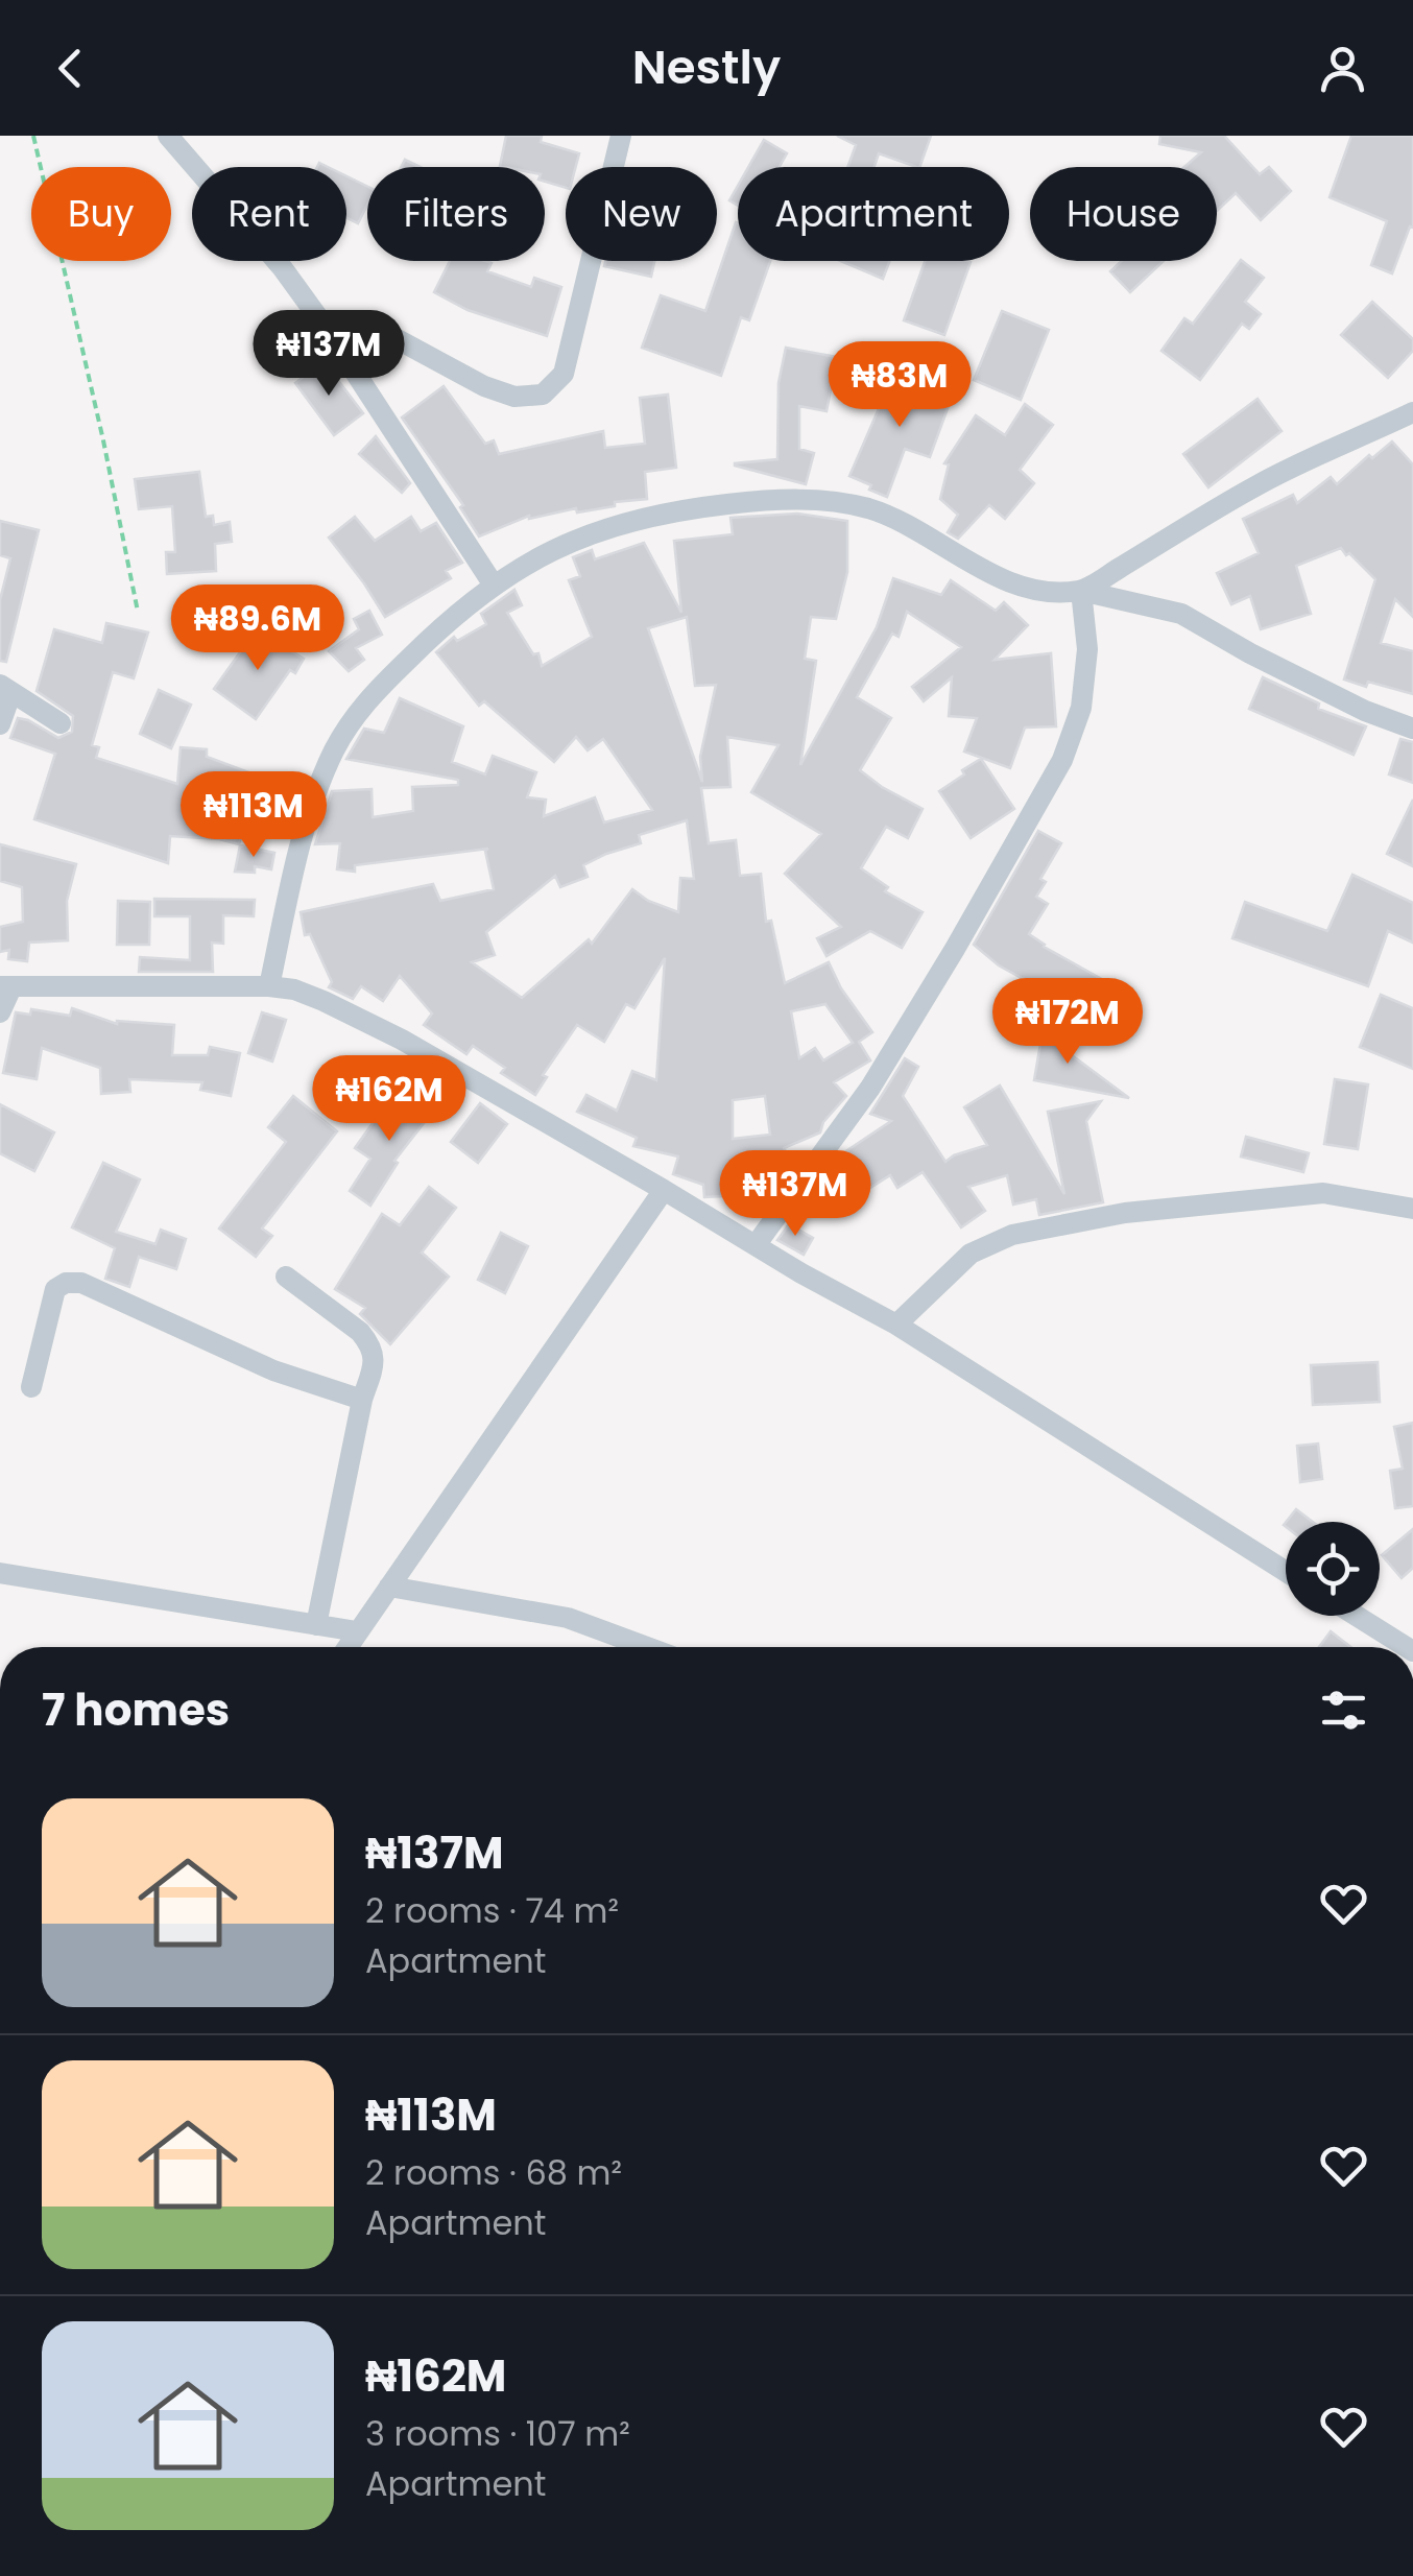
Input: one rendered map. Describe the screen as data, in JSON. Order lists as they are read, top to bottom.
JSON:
{
  "page": {
    "header": "Nestly",
    "chip": [
      "Buy",
      "Rent",
      "Filters",
      "New",
      "Apartment",
      "House"
    ],
    "price": [
      "₦137M",
      "₦83M",
      "₦89.6M",
      "₦113M",
      "₦172M",
      "₦162M",
      "₦137M"
    ],
    "heading": "7 homes",
    "list": [
      {
        "name": "₦137M",
        "note": "2 rooms · 74 m² · Apartment"
      },
      {
        "name": "₦113M",
        "note": "2 rooms · 68 m² · Apartment"
      },
      {
        "name": "₦162M",
        "note": "3 rooms · 107 m² · Apartment"
      }
    ]
  }
}
